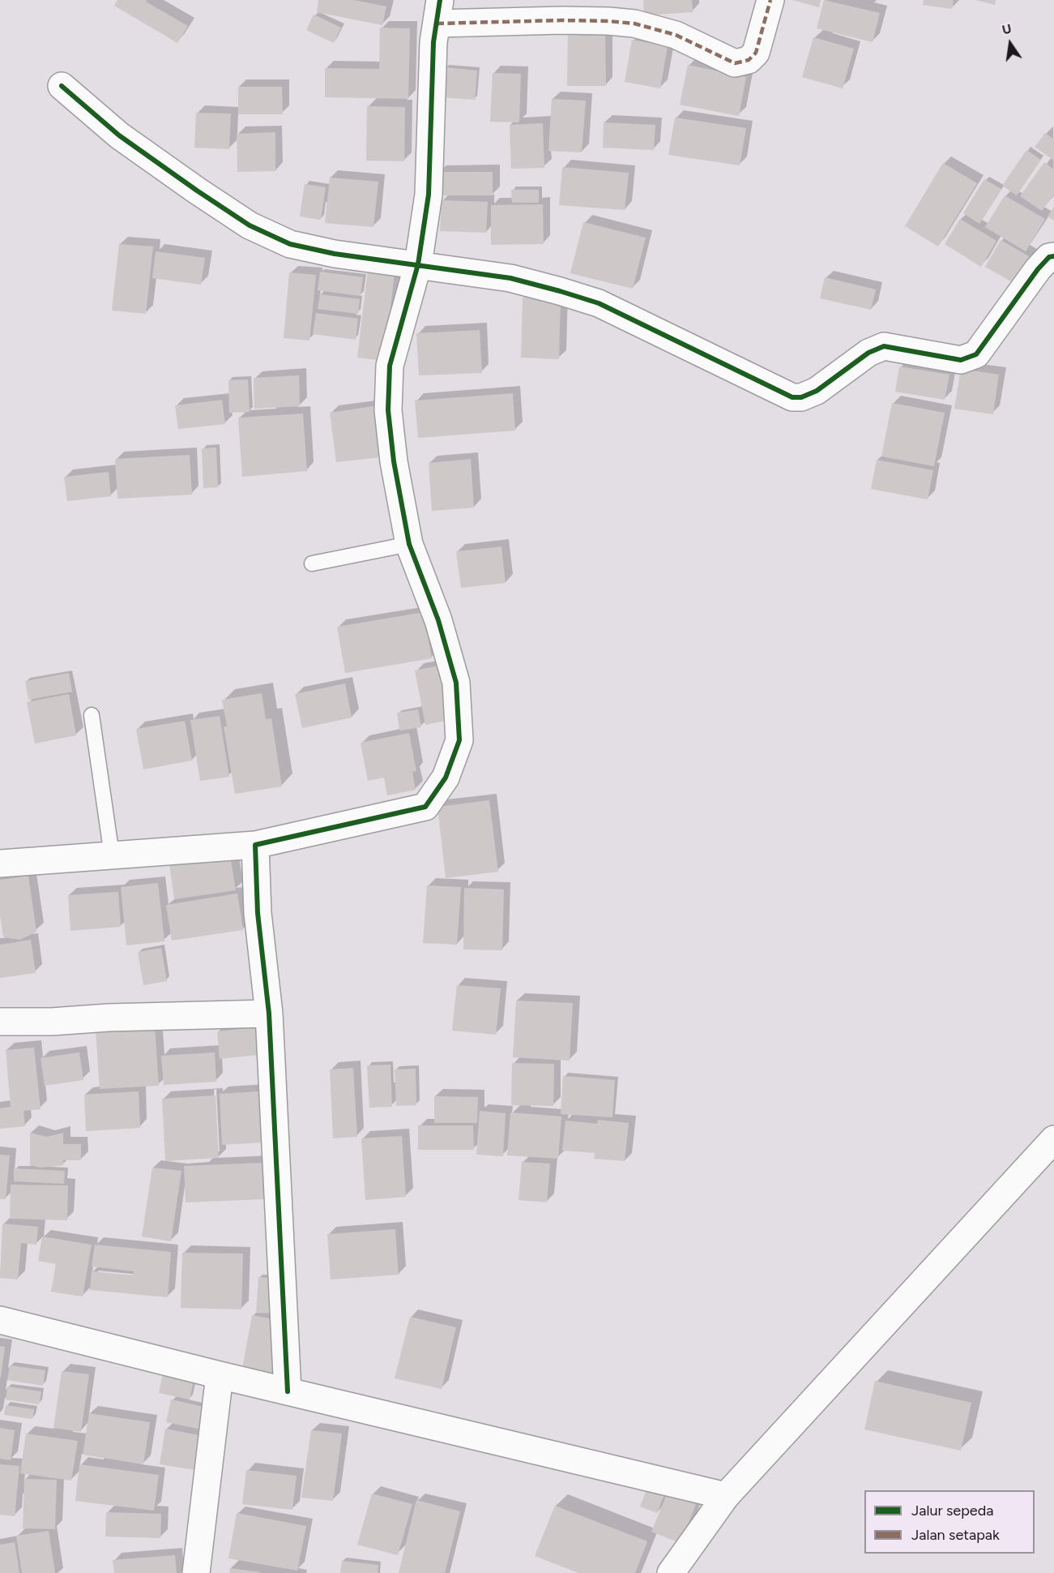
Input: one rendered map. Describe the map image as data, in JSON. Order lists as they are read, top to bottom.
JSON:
{
  "legend": ["Jalur sepeda", "Jalan setapak"],
  "north": "top"
}
